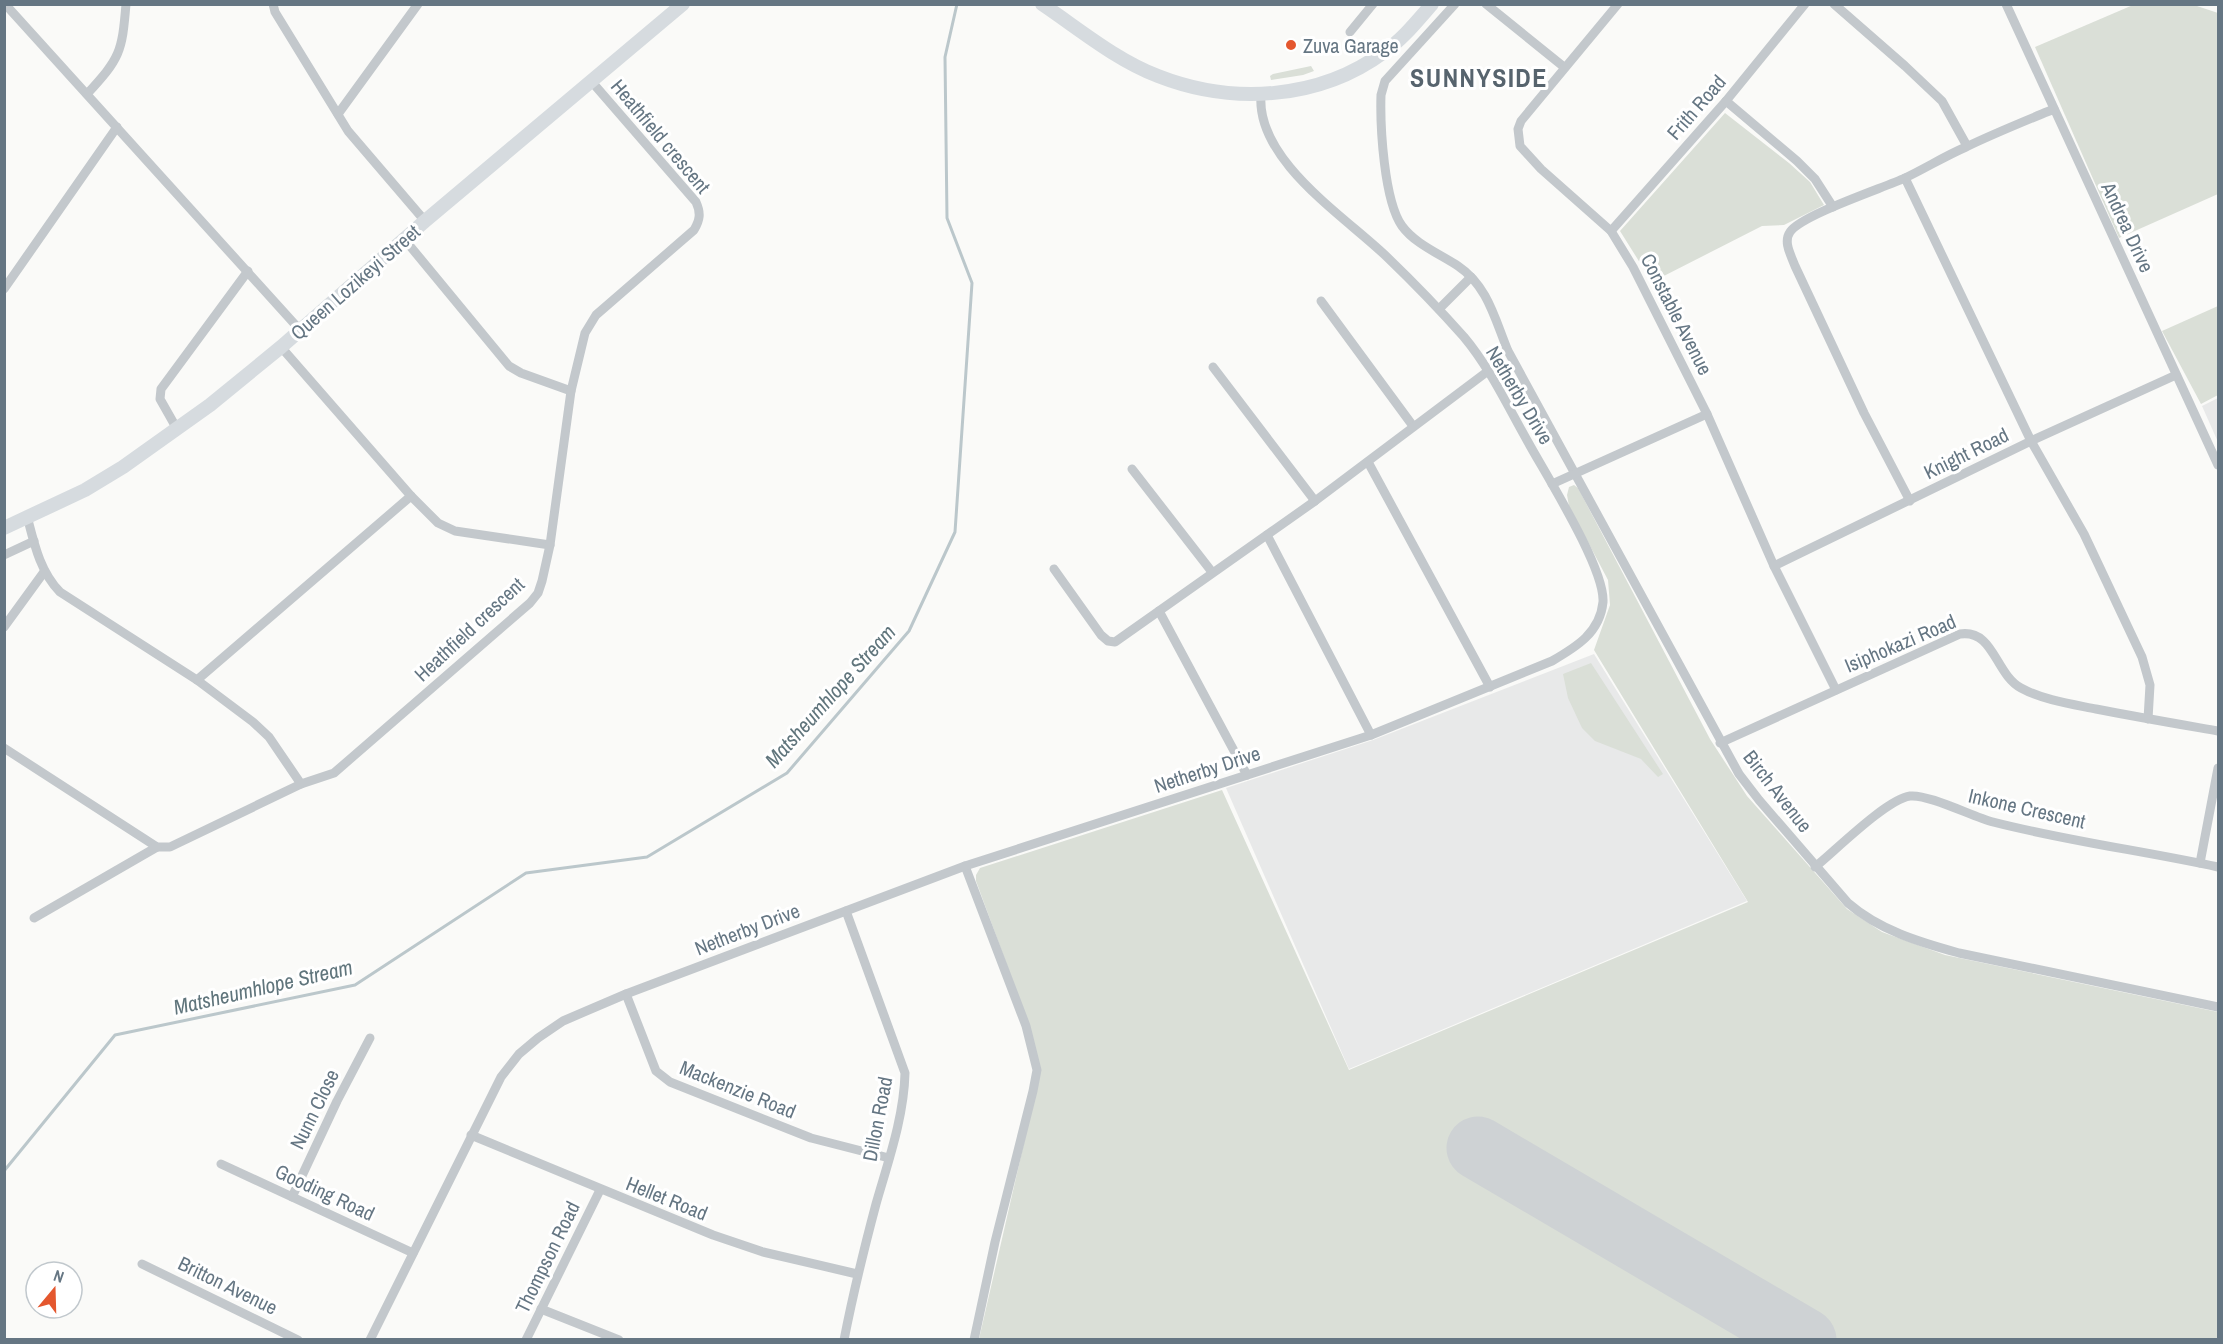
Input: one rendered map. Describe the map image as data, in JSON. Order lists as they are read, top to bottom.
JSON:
{
  "streets": {
    "main road": ["Queen Lozikeyi Street"],
    "street": [
      "Frith Road",
      "Heathfield crescent",
      "Andrea Drive",
      "Constable Avenue",
      "Netherby Drive",
      "Knight Road",
      "Isiphokazi Road",
      "Birch Avenue",
      "Inkone Crescent",
      "Mackenzie Road",
      "Nunn Close",
      "Dillon Road",
      "Gooding Road",
      "Hellet Road",
      "Thompson Road",
      "Britton Avenue"
    ]
  },
  "crossings": [
    ["Frith Road", "Constable Avenue"],
    ["Heathfield crescent", "Queen Lozikeyi Street"],
    ["Andrea Drive", "Knight Road"],
    ["Constable Avenue", "Knight Road"],
    ["Constable Avenue", "Isiphokazi Road"],
    ["Netherby Drive", "Mackenzie Road"],
    ["Netherby Drive", "Dillon Road"],
    ["Netherby Drive", "Gooding Road"],
    ["Netherby Drive", "Hellet Road"],
    ["Isiphokazi Road", "Birch Avenue"],
    ["Birch Avenue", "Inkone Crescent"],
    ["Mackenzie Road", "Dillon Road"],
    ["Nunn Close", "Gooding Road"],
    ["Dillon Road", "Hellet Road"],
    ["Hellet Road", "Thompson Road"]
  ],
  "districts": ["SUNNYSIDE"],
  "water": ["Matsheumhlope Stream"],
  "places": ["Zuva Garage"],
  "north": "top"
}
